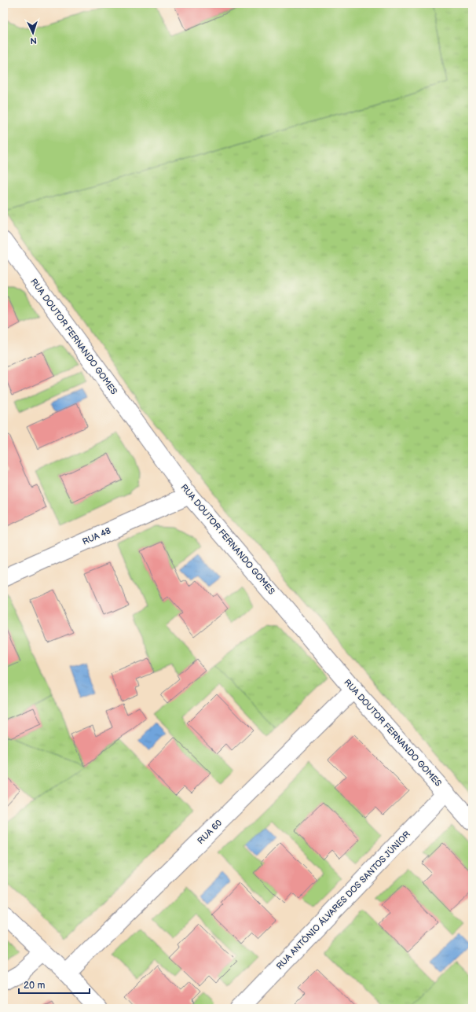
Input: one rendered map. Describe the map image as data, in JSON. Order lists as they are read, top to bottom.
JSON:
{
  "streets": {
    "street": [
      "RUA DOUTOR FERNANDO GOMES",
      "RUA 48",
      "RUA 60",
      "RUA ANTÓNIO ÁLVARES DOS SANTOS JÚNIOR"
    ]
  },
  "crossings": [
    ["RUA DOUTOR FERNANDO GOMES", "RUA 48"],
    ["RUA DOUTOR FERNANDO GOMES", "RUA 60"],
    ["RUA DOUTOR FERNANDO GOMES", "RUA ANTÓNIO ÁLVARES DOS SANTOS JÚNIOR"]
  ],
  "scale_bar": "20 m",
  "north": "bottom"
}
